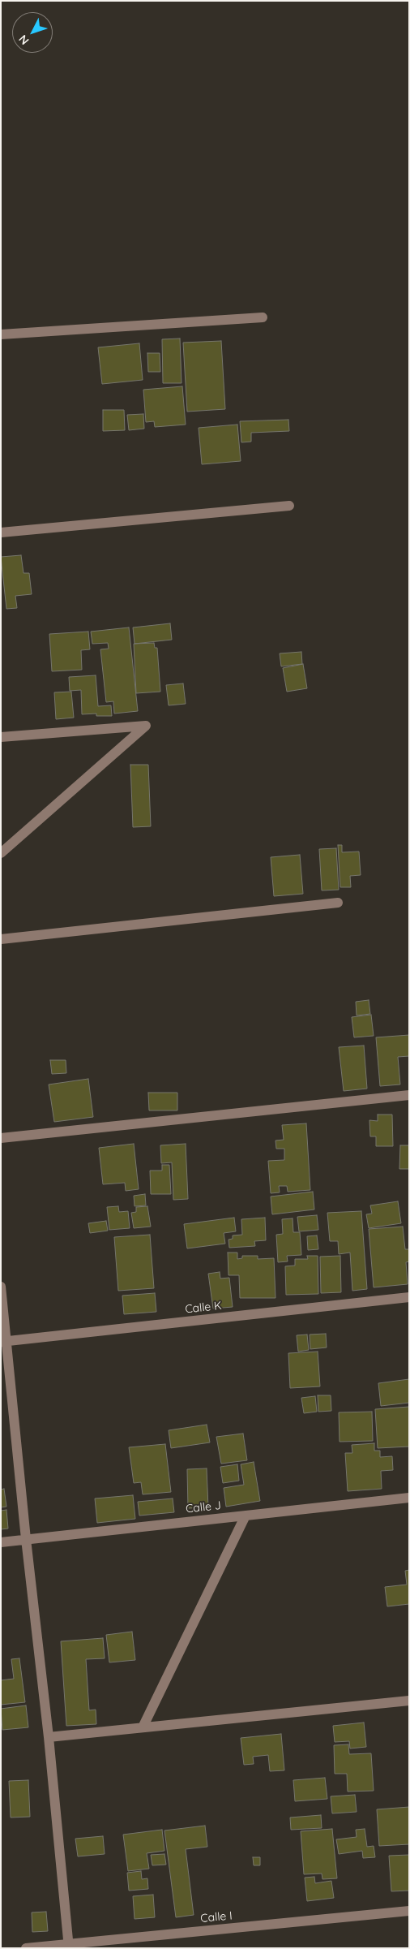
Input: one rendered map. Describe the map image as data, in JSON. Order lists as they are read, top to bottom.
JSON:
{
  "streets": {
    "street": ["Calle K", "Calle J", "Calle I"]
  },
  "north": "bottom left"
}
